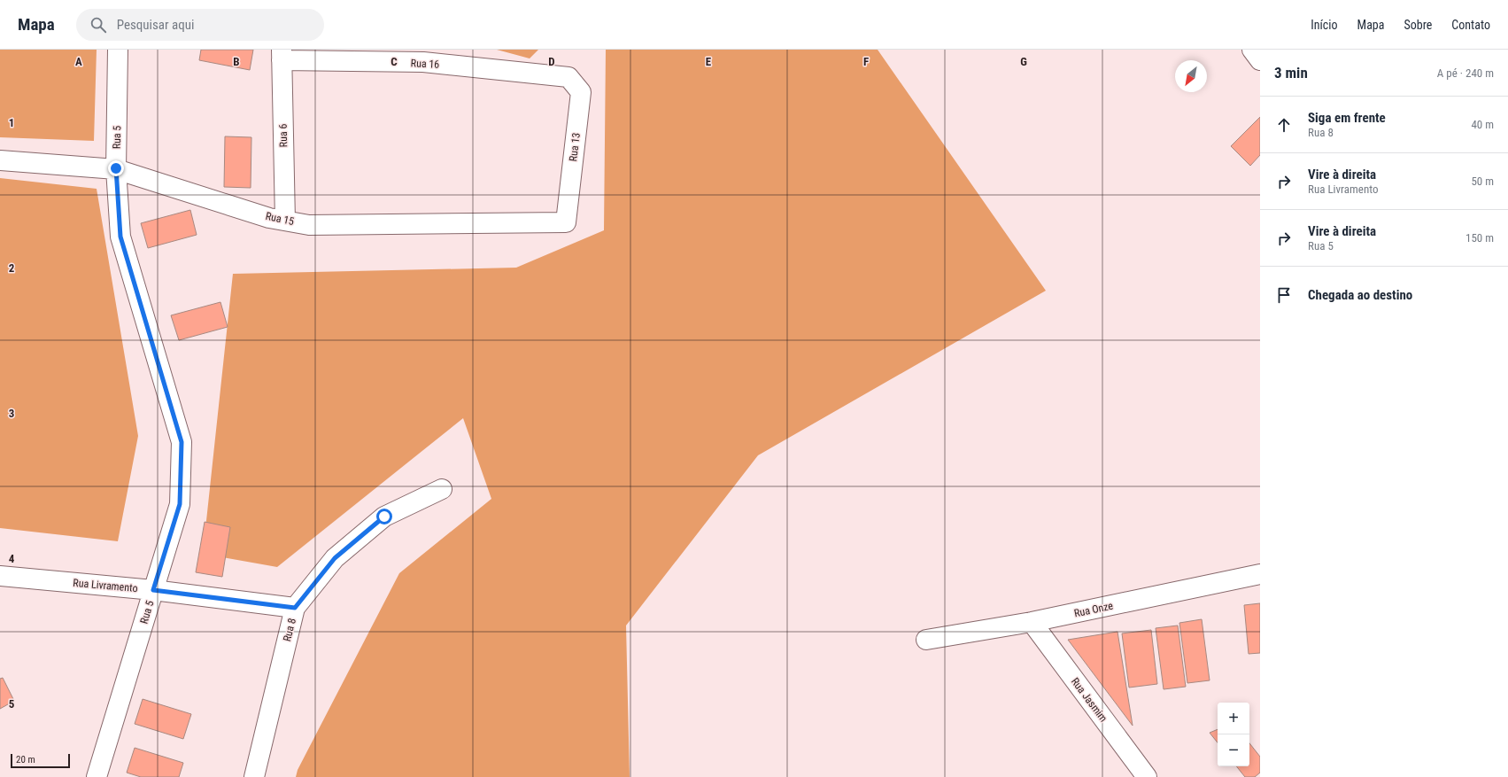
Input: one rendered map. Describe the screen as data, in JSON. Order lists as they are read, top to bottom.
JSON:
{
  "streets": {
    "street": [
      "Rua 16",
      "Rua 6",
      "Rua 5",
      "Rua 13",
      "Rua 15",
      "Rua Livramento",
      "Rua Onze",
      "Rua 8",
      "Rua Jasmim"
    ]
  },
  "crossings": [
    ["Rua 16", "Rua 6"],
    ["Rua 16", "Rua 13"],
    ["Rua 6", "Rua 15"],
    ["Rua 5", "Rua 15"],
    ["Rua 5", "Rua Livramento"],
    ["Rua 13", "Rua 15"],
    ["Rua Livramento", "Rua 8"],
    ["Rua Onze", "Rua Jasmim"]
  ],
  "scale_bar": "20 m",
  "north": "bottom left",
  "page": {
    "header": "Mapa",
    "search": "Pesquisar aqui",
    "nav": [
      "Início",
      "Mapa",
      "Sobre",
      "Contato"
    ],
    "heading": ["3 min", "A pé · 240 m"],
    "list": [
      ["Siga em frente", "Rua 8", "40 m"],
      ["Vire à direita", "Rua Livramento", "50 m"],
      ["Vire à direita", "Rua 5", "150 m"],
      "Chegada ao destino"
    ],
    "map_buttons": ["+", "−"],
    "scale": "20 m"
  },
  "grid": {
    "columns": [
      "A",
      "B",
      "C",
      "D",
      "E",
      "F",
      "G"
    ],
    "rows": [
      "1",
      "2",
      "3",
      "4",
      "5"
    ]
  }
}
